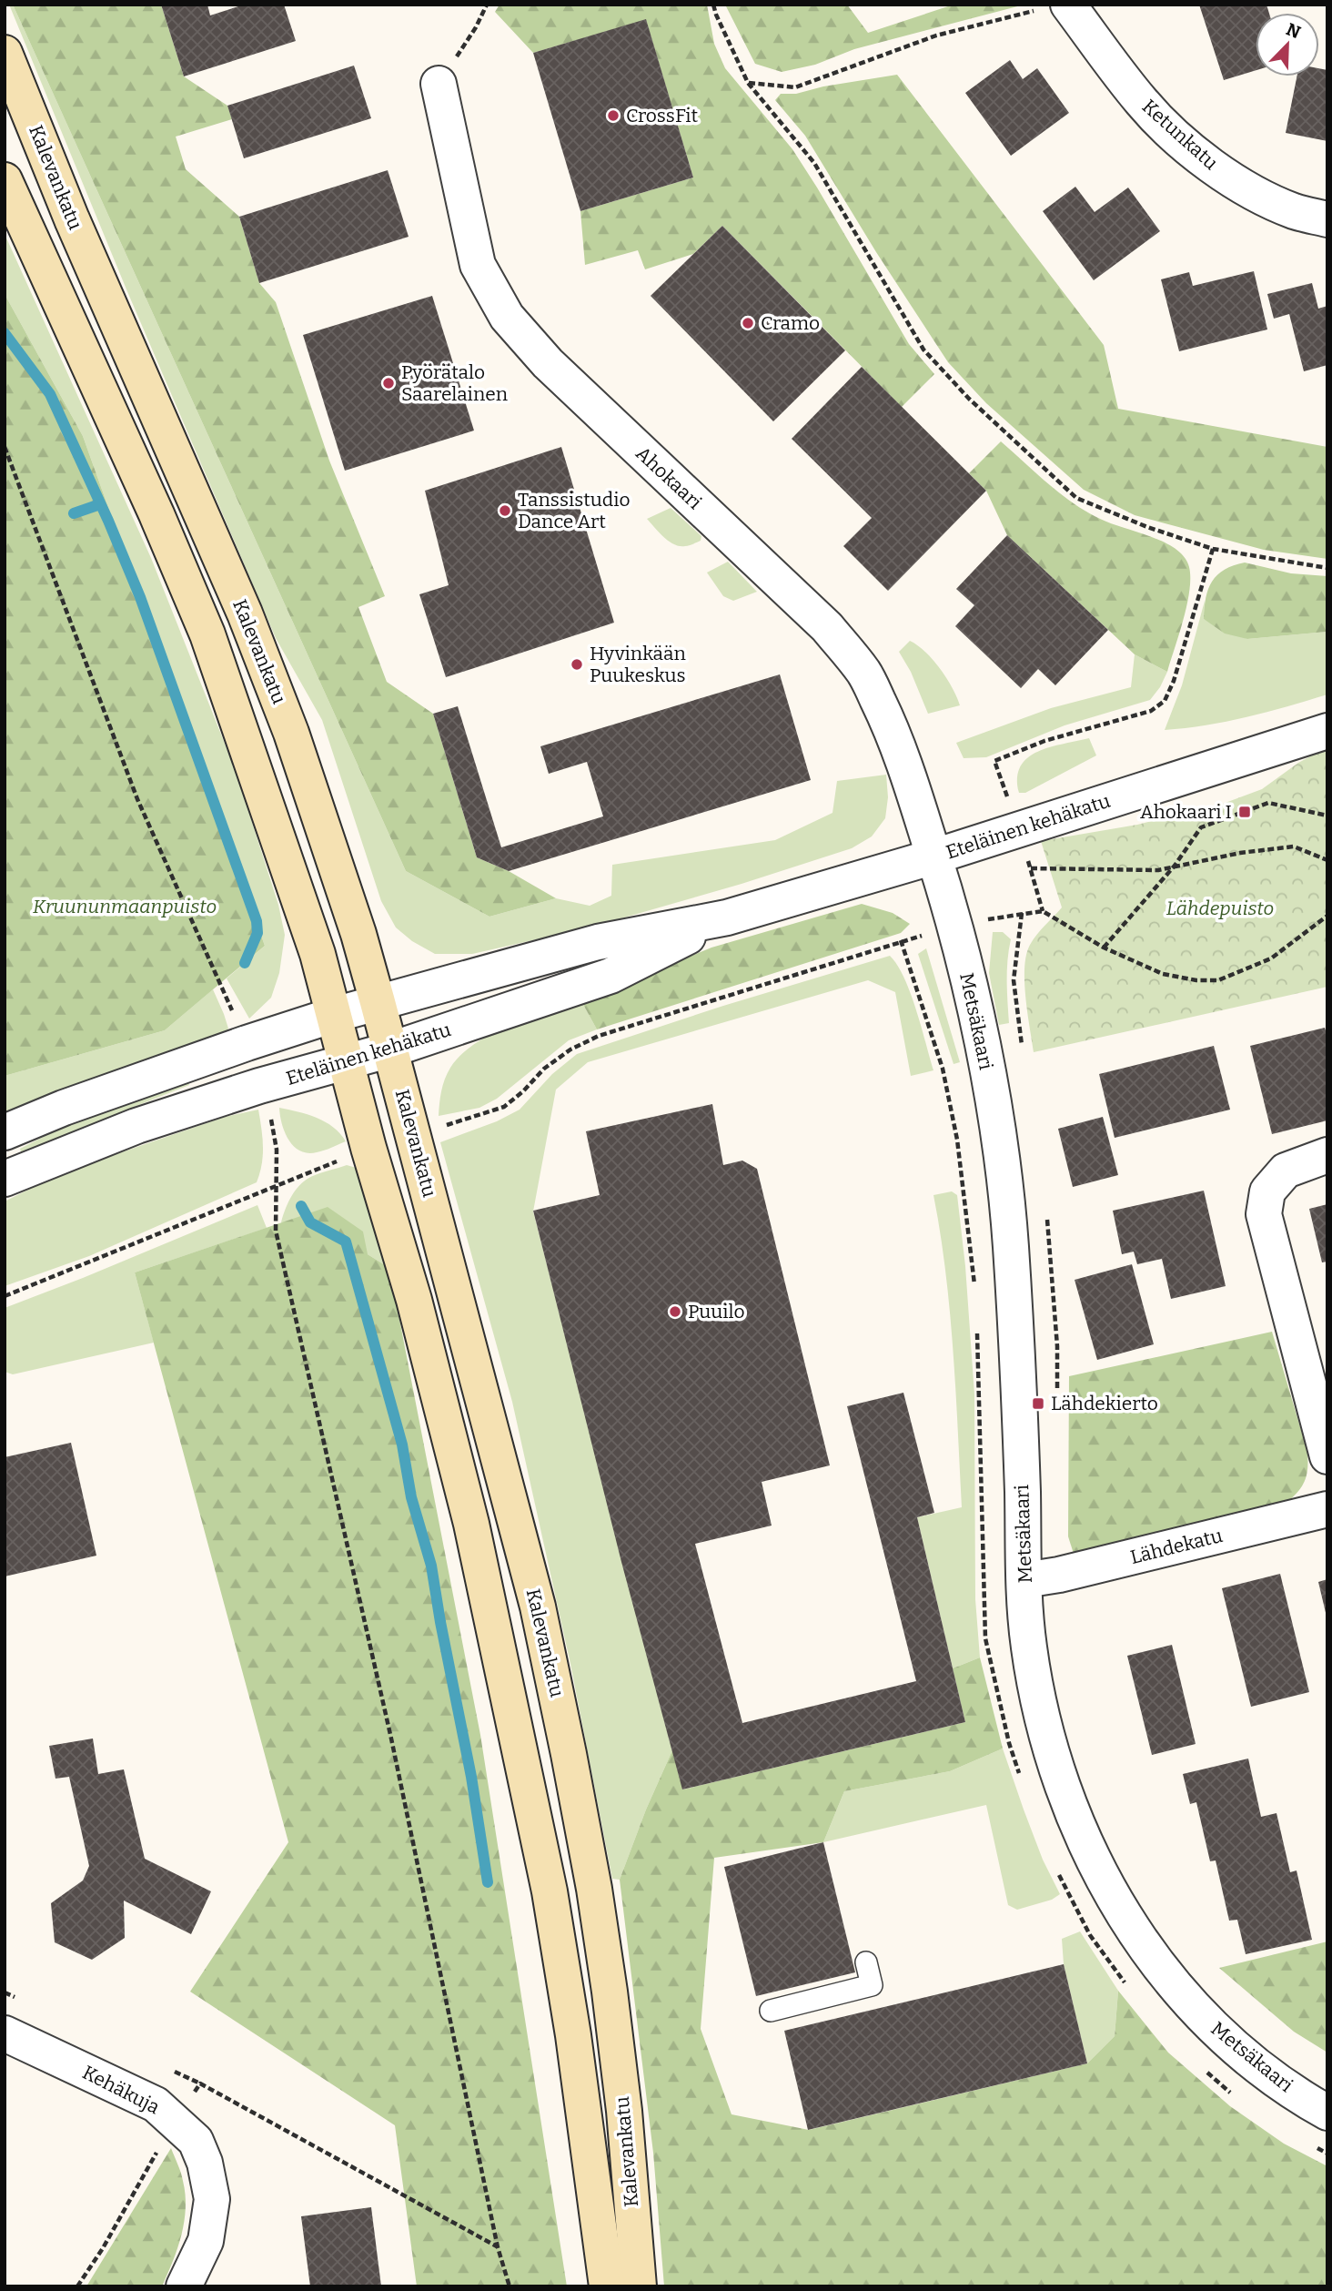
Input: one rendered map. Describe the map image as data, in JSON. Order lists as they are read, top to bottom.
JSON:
{
  "streets": {
    "main road": ["Kalevankatu"],
    "street": [
      "Ketunkatu",
      "Ahokaari",
      "Eteläinen kehäkatu",
      "Metsäkaari",
      "Lähdekatu",
      "Kehäkuja"
    ]
  },
  "crossings": [
    ["Kalevankatu", "Eteläinen kehäkatu"],
    ["Ahokaari", "Eteläinen kehäkatu"],
    ["Ahokaari", "Metsäkaari"],
    ["Eteläinen kehäkatu", "Metsäkaari"],
    ["Metsäkaari", "Lähdekatu"]
  ],
  "parks": ["Kruununmaanpuisto", "Lähdepuisto"],
  "places": {
    "other": [
      "CrossFit",
      "Cramo",
      "Pyörätalo Saarelainen",
      "Tanssistudio Dance Art",
      "Hyvinkään Puukeskus",
      "Puuilo"
    ],
    "transit": ["Ahokaari I", "Lähdekierto"]
  },
  "north": "top right"
}
